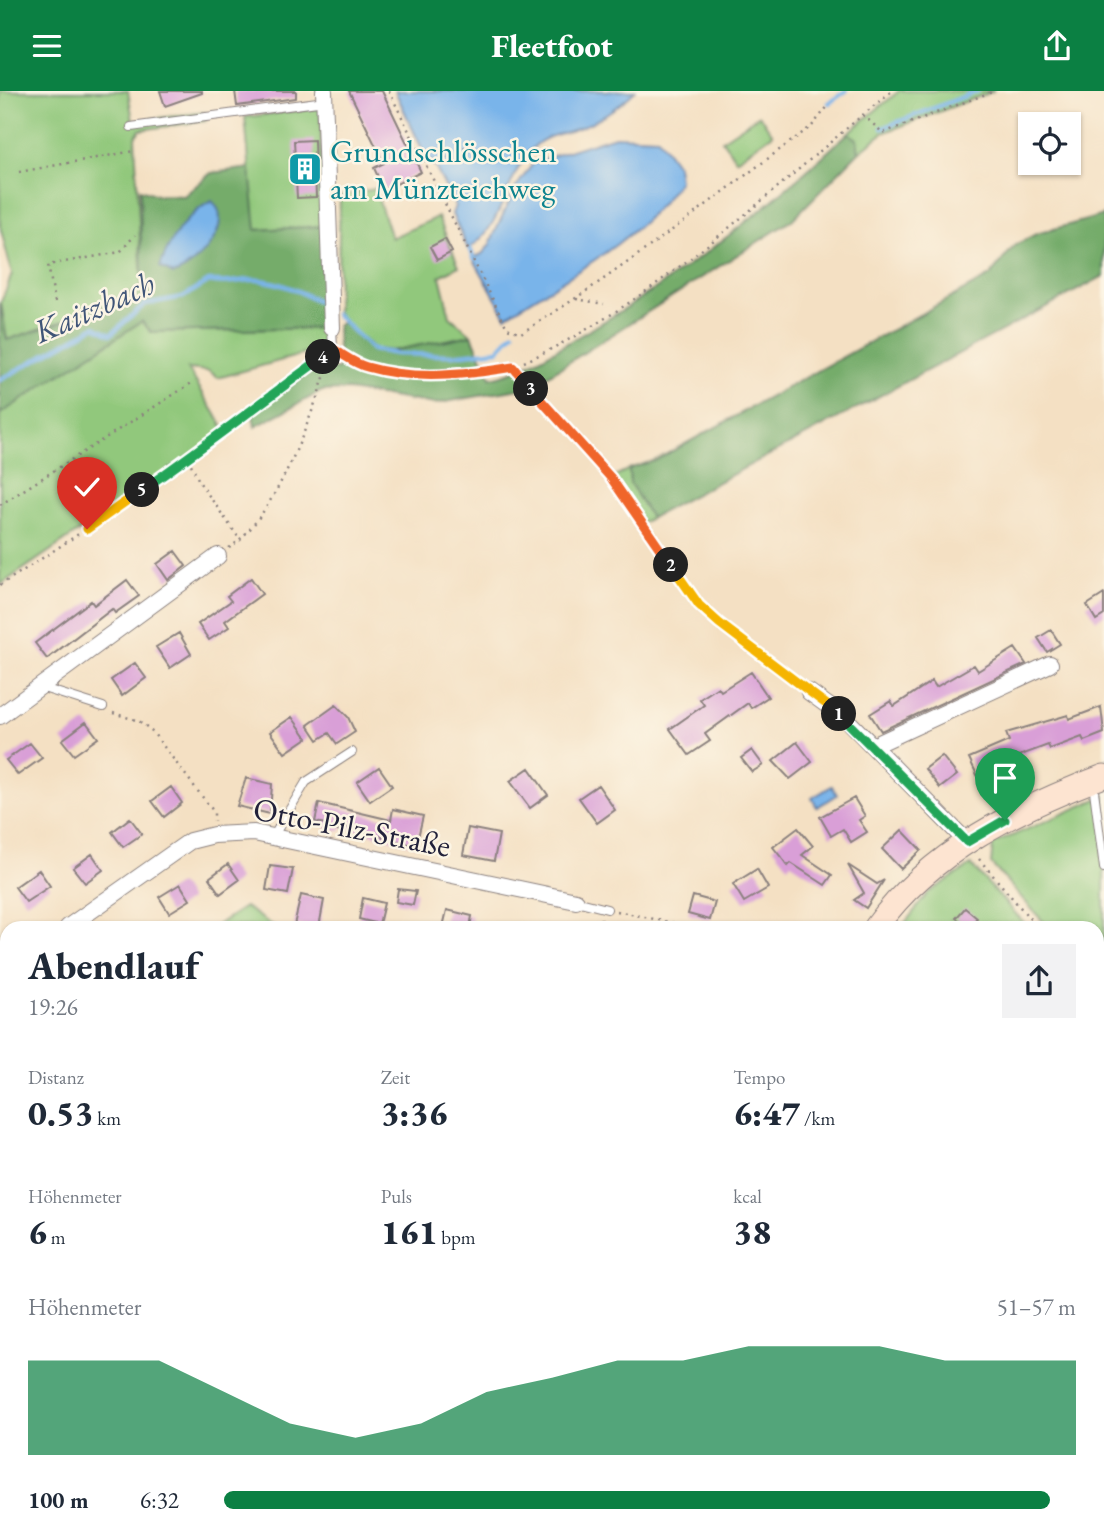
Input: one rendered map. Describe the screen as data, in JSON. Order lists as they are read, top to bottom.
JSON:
{
  "streets": {
    "street": ["Otto-Pilz-Straße"]
  },
  "water": ["Kaitzbach"],
  "places": {
    "building": ["Grundschlösschen am Münzteichweg"]
  },
  "page": {
    "header": "Fleetfoot",
    "pins": [
      "4",
      "3",
      "5",
      "2",
      "1"
    ],
    "heading": ["Abendlauf", "19:26"],
    "stats": [
      ["Distanz", "0.53 km"],
      ["Zeit", "3:36"],
      ["Tempo", "6:47 /km"],
      ["Höhenmeter", "6 m"],
      ["Puls", "161 bpm"],
      ["kcal", "38"]
    ],
    "chart": ["Höhenmeter", "51–57 m"],
    "list": [
      {
        "name": "100 m",
        "note": "6:32"
      }
    ]
  }
}
